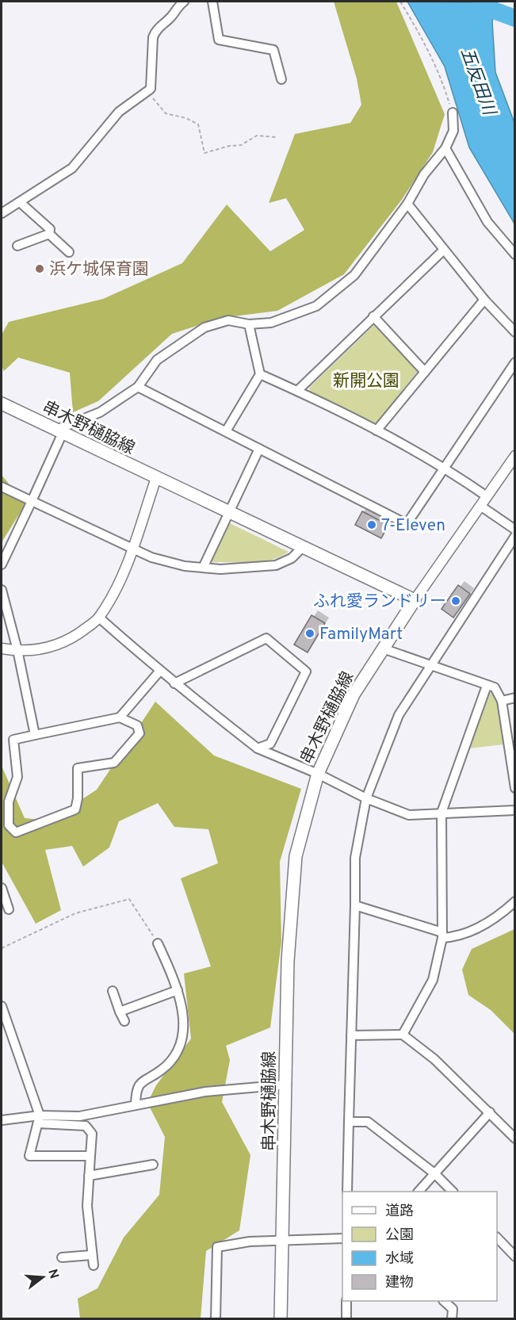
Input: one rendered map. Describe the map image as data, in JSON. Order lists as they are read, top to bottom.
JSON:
{
  "streets": {
    "main road": ["串木野樋脇線"]
  },
  "water": ["五反田川"],
  "parks": ["新開公園"],
  "places": [
    "浜ケ城保育園",
    "7-Eleven",
    "ふれ愛ランドリー",
    "FamilyMart"
  ],
  "legend": [
    "道路",
    "公園",
    "水域",
    "建物"
  ],
  "north": "right"
}
